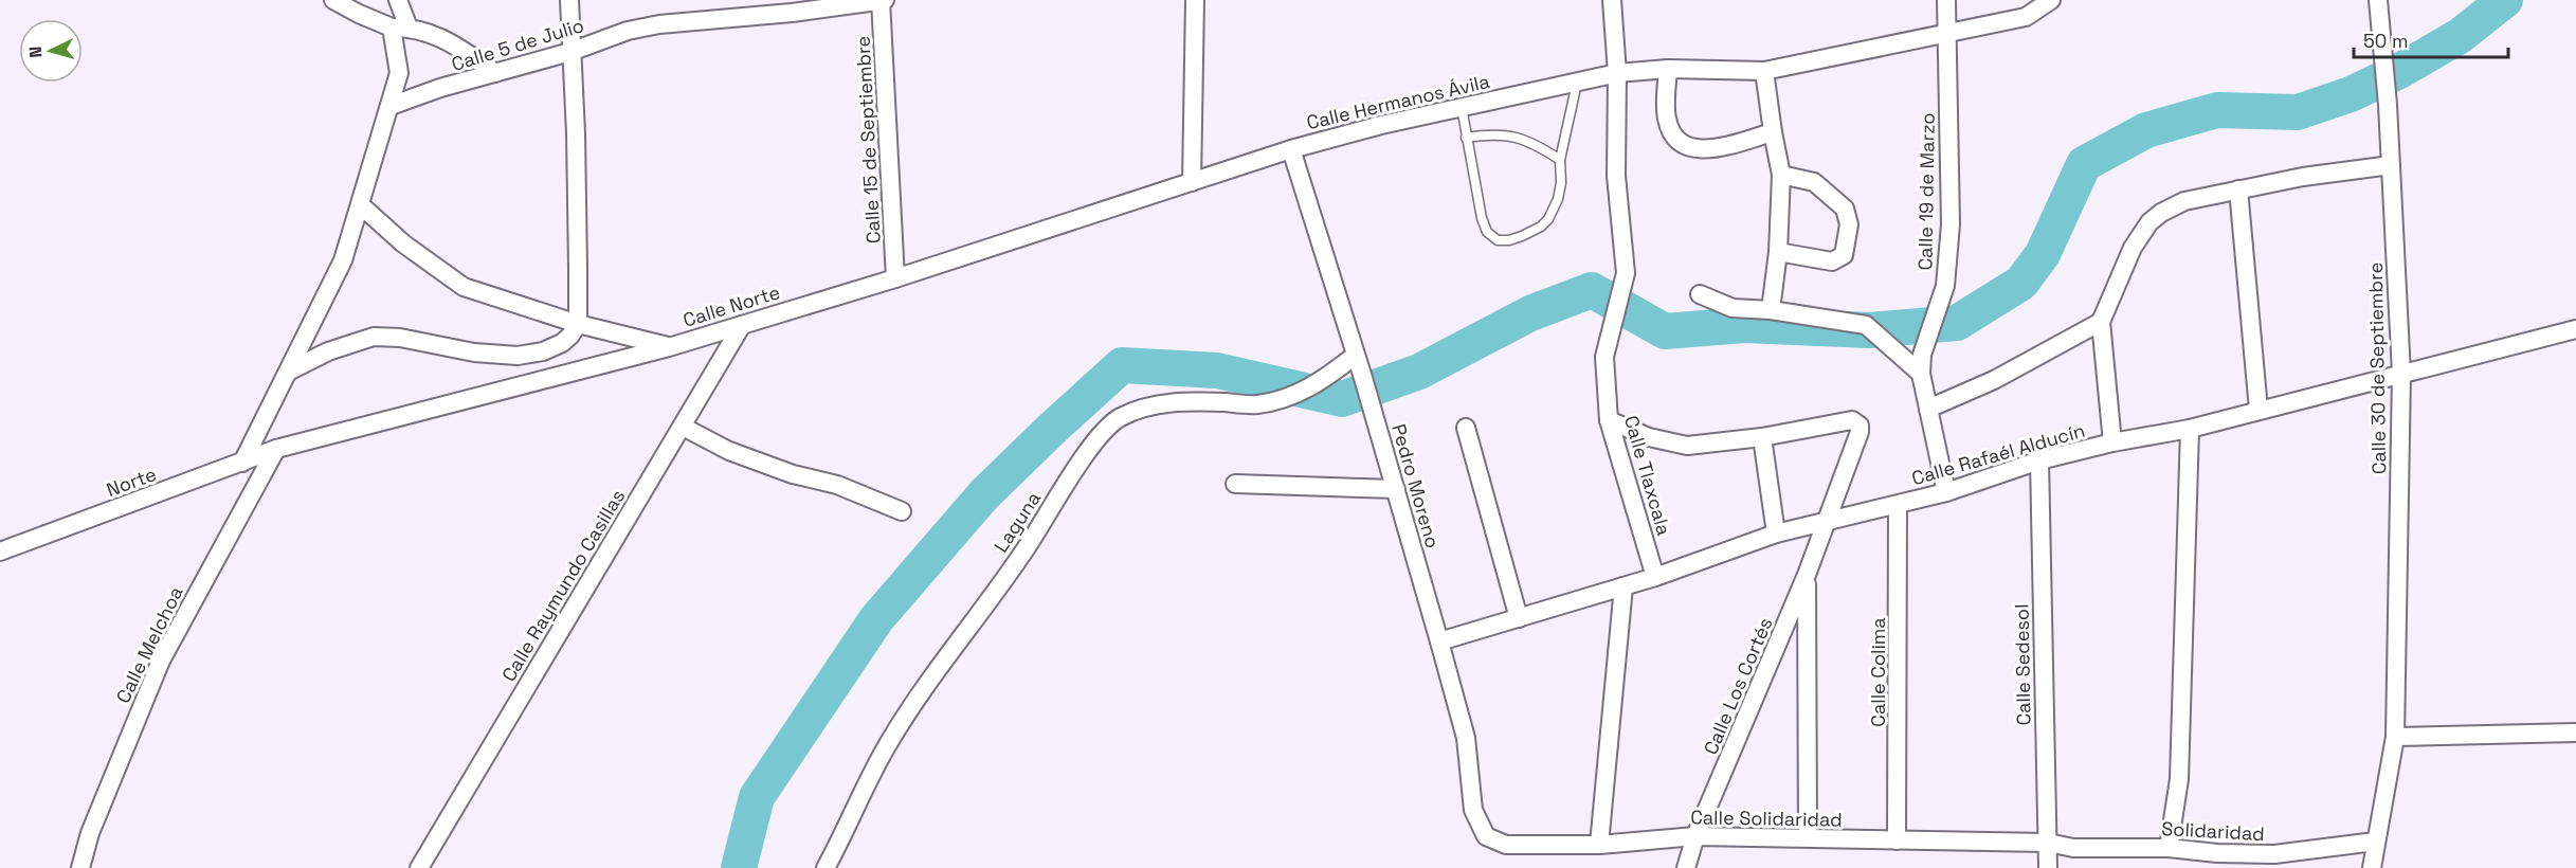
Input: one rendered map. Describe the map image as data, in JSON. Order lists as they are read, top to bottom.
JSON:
{
  "streets": {
    "street": [
      "Calle 5 de Julio",
      "Calle Hermanos Ávila",
      "Calle 15 de Septiembre",
      "Calle 19 de Marzo",
      "Calle Norte",
      "Calle 30 de Septiembre",
      "Calle Rafaél Alducín",
      "Calle Tlaxcala",
      "Norte",
      "Pedro Moreno",
      "Laguna",
      "Calle Raymundo Casillas",
      "Calle Melchoa",
      "Calle Sedesol",
      "Calle Colima",
      "Calle Los Cortés",
      "Calle Solidaridad",
      "Solidaridad"
    ]
  },
  "crossings": [
    ["Calle 5 de Julio", "Calle 15 de Septiembre"],
    ["Calle Hermanos Ávila", "Calle 19 de Marzo"],
    ["Calle Hermanos Ávila", "Calle Norte"],
    ["Calle Hermanos Ávila", "Calle Tlaxcala"],
    ["Calle Hermanos Ávila", "Pedro Moreno"],
    ["Calle 15 de Septiembre", "Calle Norte"],
    ["Calle 19 de Marzo", "Calle Rafaél Alducín"],
    ["Calle Norte", "Norte"],
    ["Calle Norte", "Calle Raymundo Casillas"],
    ["Calle Norte", "Calle Melchoa"],
    ["Calle 30 de Septiembre", "Calle Rafaél Alducín"],
    ["Calle 30 de Septiembre", "Solidaridad"],
    ["Calle Rafaél Alducín", "Calle Tlaxcala"],
    ["Calle Rafaél Alducín", "Pedro Moreno"],
    ["Calle Rafaél Alducín", "Calle Sedesol"],
    ["Calle Rafaél Alducín", "Calle Colima"],
    ["Calle Rafaél Alducín", "Calle Los Cortés"],
    ["Norte", "Calle Melchoa"],
    ["Pedro Moreno", "Laguna"],
    ["Pedro Moreno", "Calle Solidaridad"],
    ["Calle Sedesol", "Calle Solidaridad"],
    ["Calle Sedesol", "Solidaridad"],
    ["Calle Colima", "Calle Solidaridad"],
    ["Calle Los Cortés", "Calle Solidaridad"],
    ["Calle Solidaridad", "Solidaridad"]
  ],
  "scale_bar": "50 m",
  "north": "left"
}
